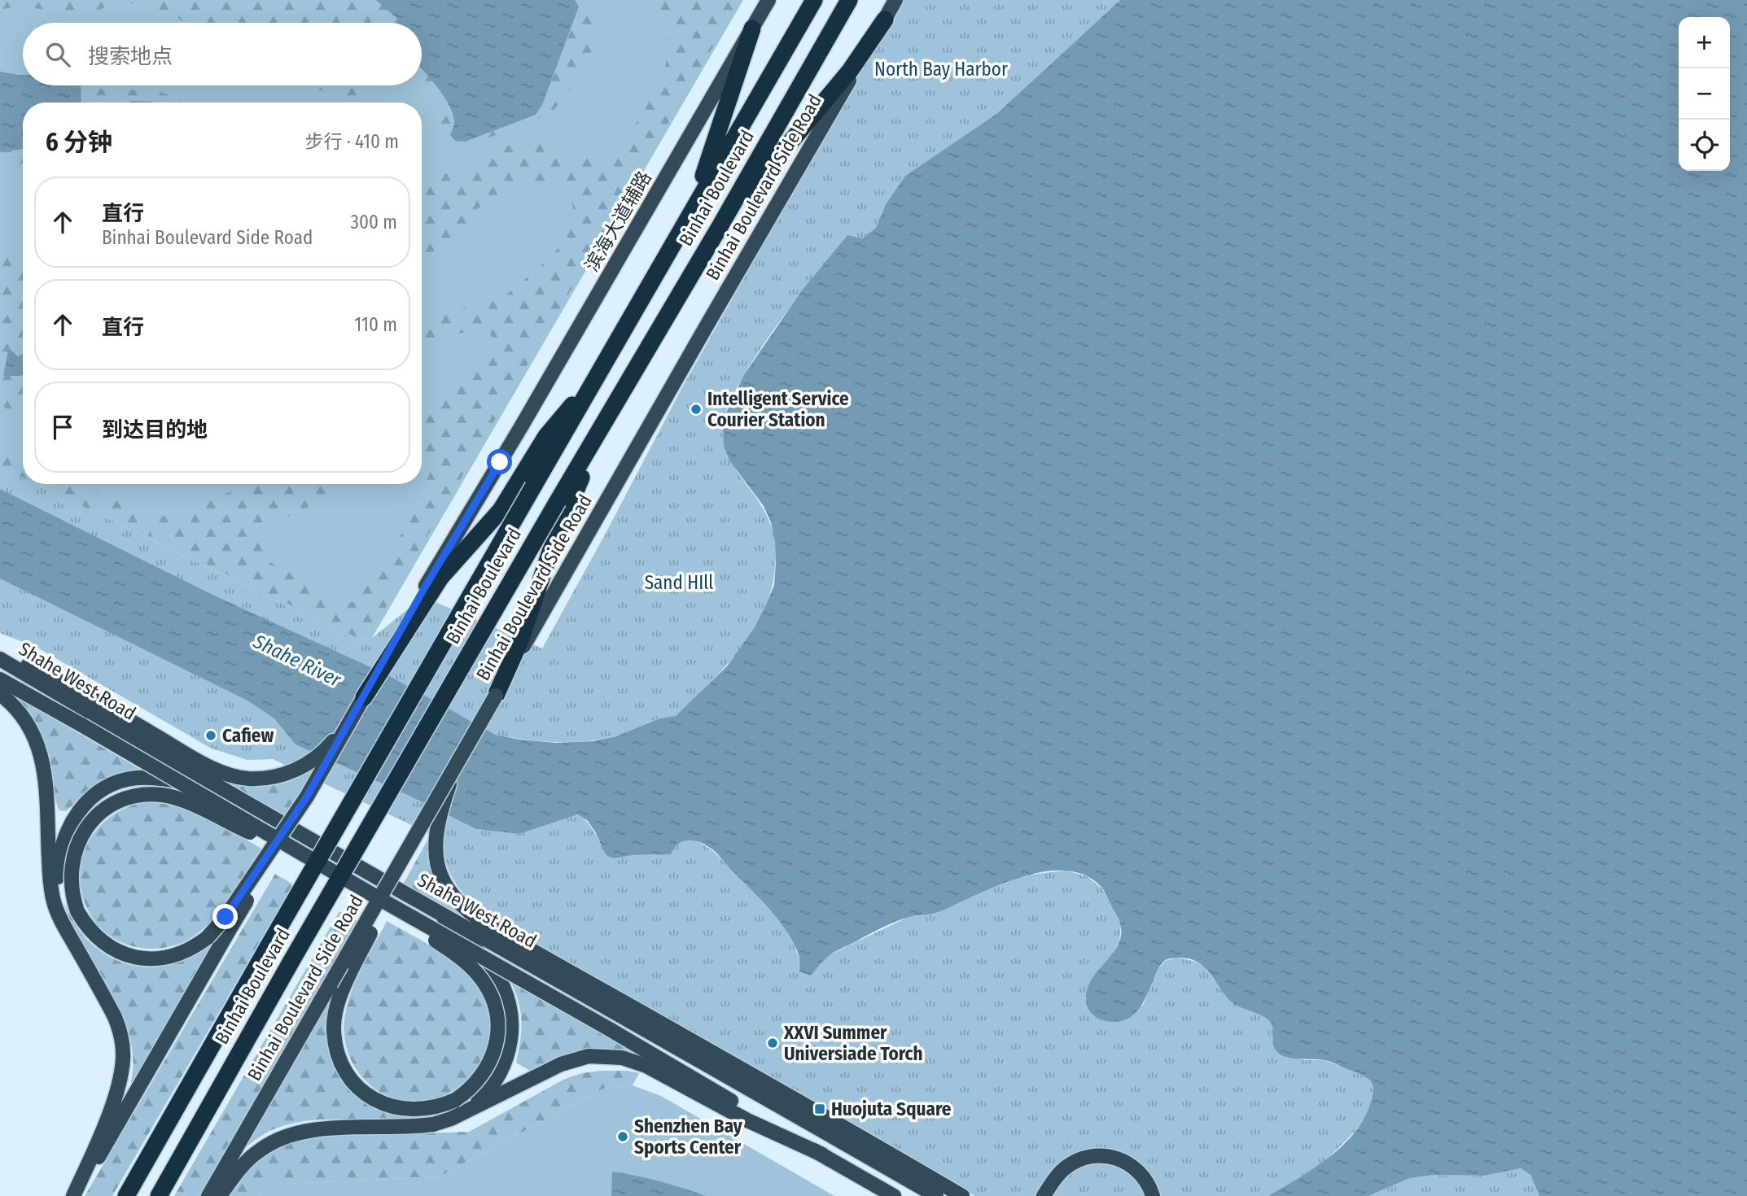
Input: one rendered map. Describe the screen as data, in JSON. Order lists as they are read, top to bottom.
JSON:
{
  "streets": {
    "highway": ["Binhai Boulevard"],
    "main road": ["Binhai Boulevard Side Road", "滨海大道辅路", "Shahe West Road"]
  },
  "water": ["Shahe River"],
  "parks": ["North Bay Harbor", "Sand HIll"],
  "places": {
    "other": [
      "Intelligent Service Courier Station",
      "Cafiew",
      "XXVI Summer Universiade Torch",
      "Shenzhen Bay Sports Center"
    ],
    "transit": ["Huojuta Square"]
  },
  "page": {
    "map_buttons": ["+", "−"],
    "search": "搜索地点",
    "heading": ["6 分钟", "步行 · 410 m"],
    "list": [
      ["直行", "Binhai Boulevard Side Road", "300 m"],
      ["直行", "110 m"],
      "到达目的地"
    ]
  }
}
